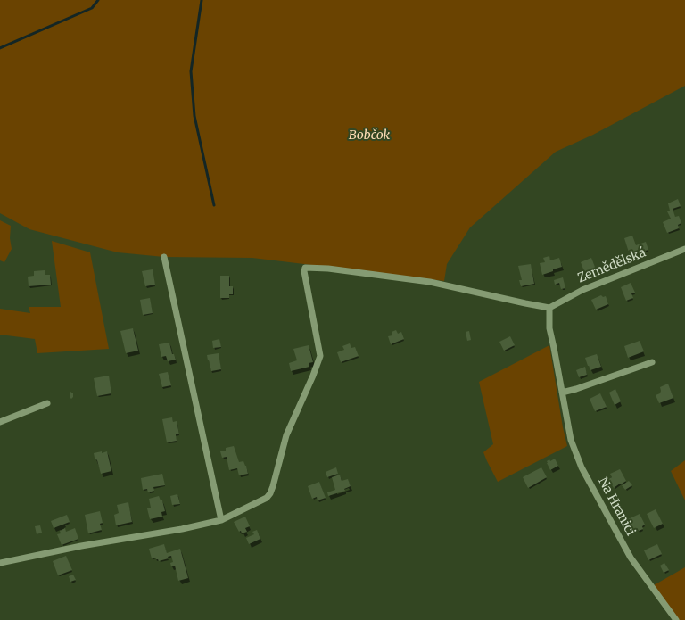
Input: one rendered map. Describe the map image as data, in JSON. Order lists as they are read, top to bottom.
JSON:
{
  "streets": {
    "street": ["Zemědělská", "Na Hranici"]
  },
  "crossings": [
    ["Zemědělská", "Na Hranici"]
  ],
  "parks": ["Bobčok"]
}
